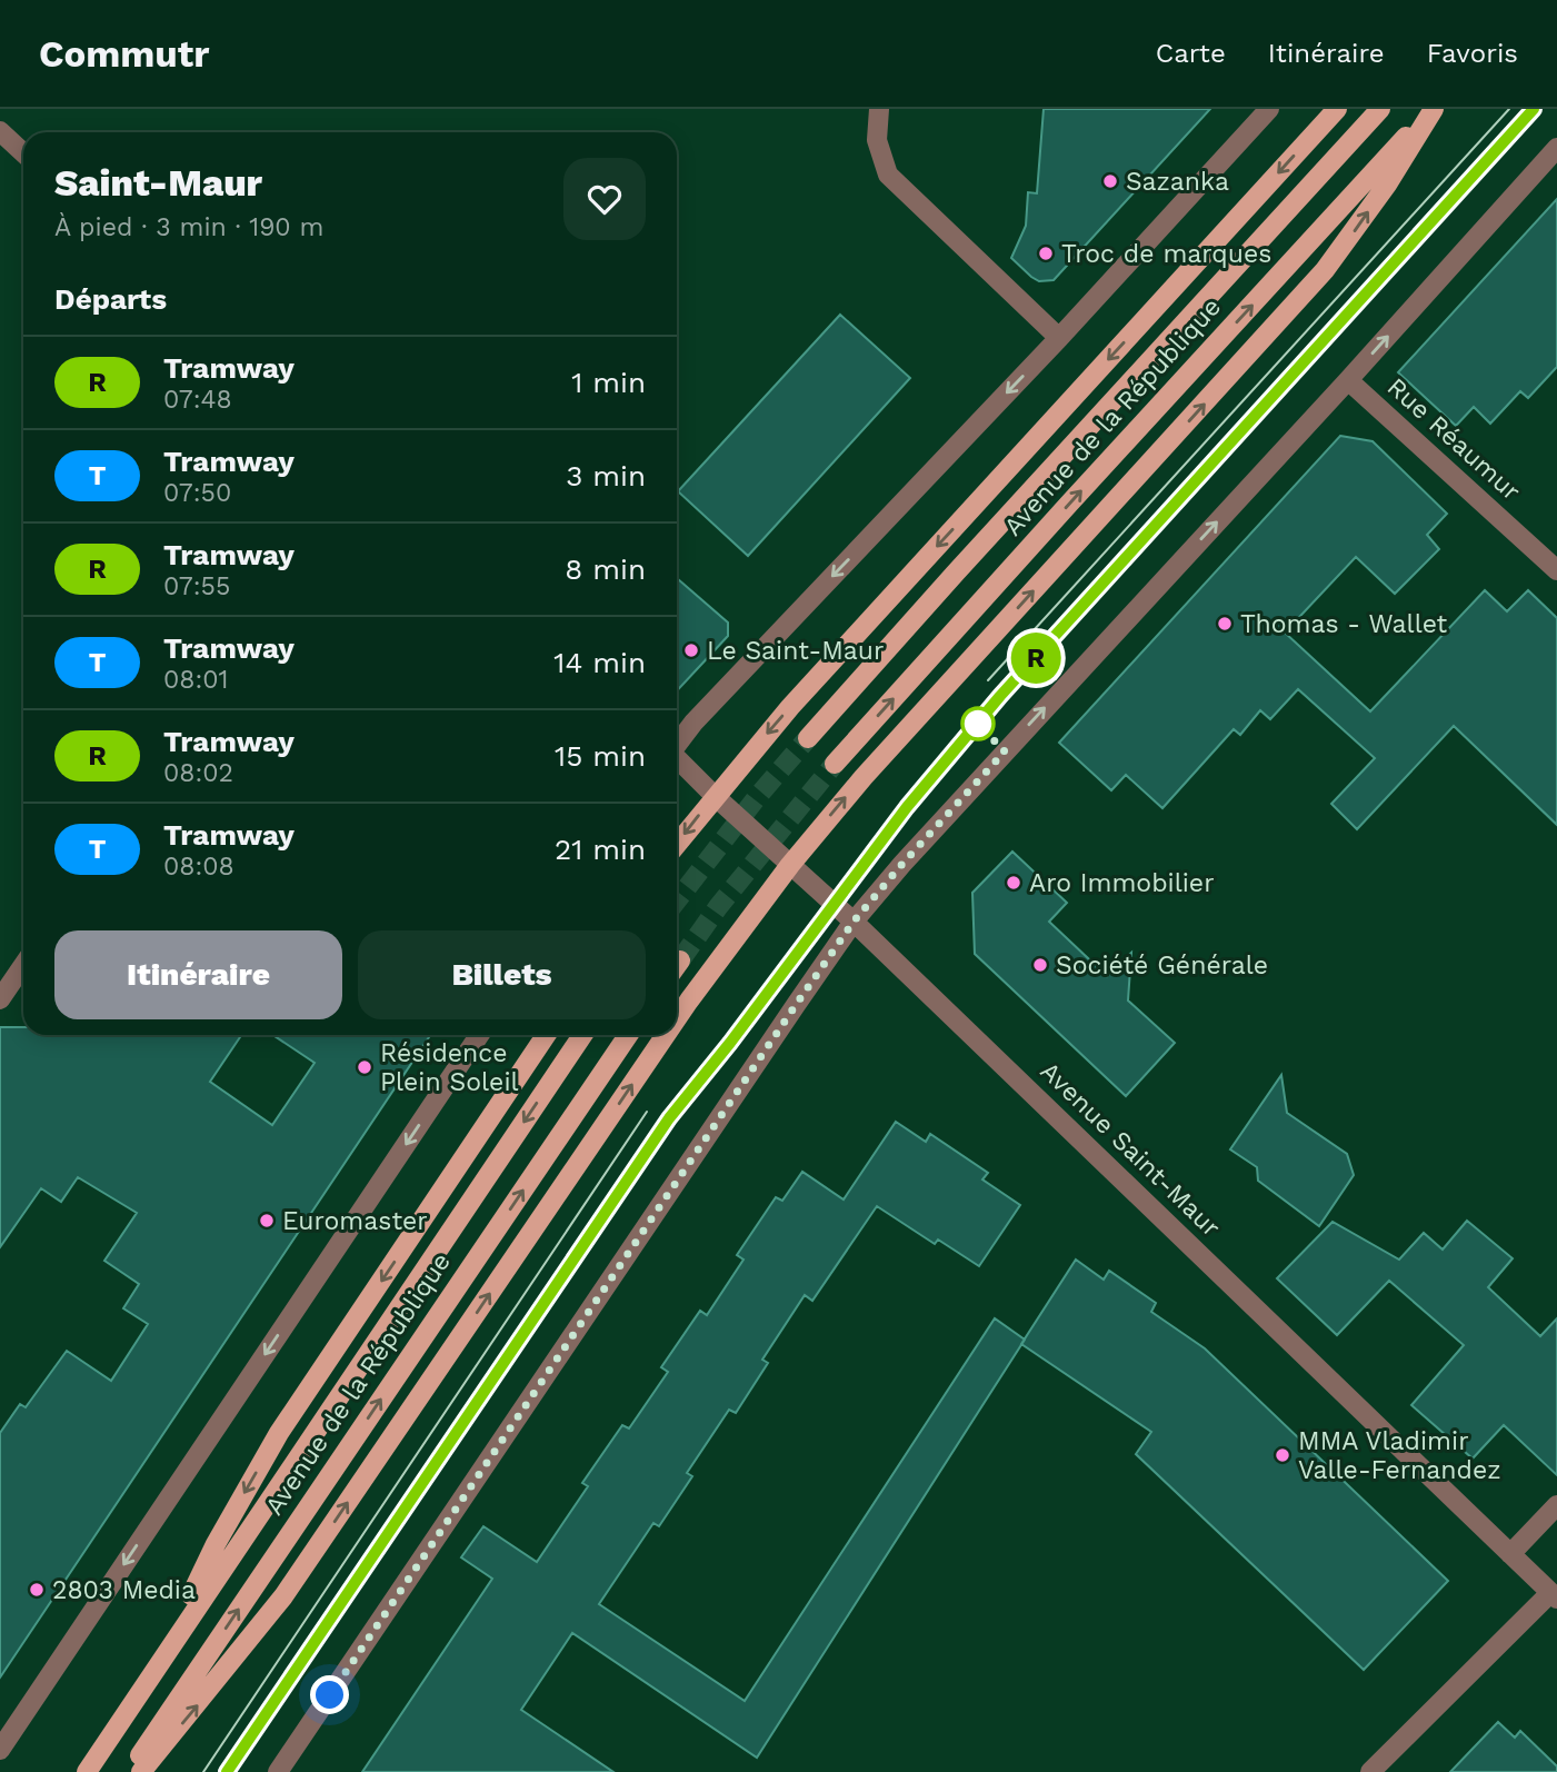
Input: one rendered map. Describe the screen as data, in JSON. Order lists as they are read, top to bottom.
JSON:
{
  "streets": {
    "main road": ["Avenue de la République"],
    "street": ["Rue Réaumur", "Avenue Saint-Maur"]
  },
  "places": [
    "Sazanka",
    "Troc de marques",
    "Thomas - Wallet",
    "Le Saint-Maur",
    "Aro Immobilier",
    "Société Générale",
    "Résidence Plein Soleil",
    "Euromaster",
    "MMA Vladimir Valle-Fernandez",
    "2803 Media"
  ],
  "lines": ["tram line R"],
  "page": {
    "header": "Commutr",
    "nav": ["Carte", "Itinéraire", "Favoris"],
    "on_map": "R",
    "heading": [
      ["Saint-Maur", "À pied · 3 min · 190 m"],
      "Départs"
    ],
    "list": [
      {
        "mark": "R",
        "name": "Tramway",
        "note": "07:48",
        "value": "1 min"
      },
      {
        "mark": "T",
        "name": "Tramway",
        "note": "07:50",
        "value": "3 min"
      },
      {
        "mark": "R",
        "name": "Tramway",
        "note": "07:55",
        "value": "8 min"
      },
      {
        "mark": "T",
        "name": "Tramway",
        "note": "08:01",
        "value": "14 min"
      },
      {
        "mark": "R",
        "name": "Tramway",
        "note": "08:02",
        "value": "15 min"
      },
      {
        "mark": "T",
        "name": "Tramway",
        "note": "08:08",
        "value": "21 min"
      }
    ],
    "buttons": ["Itinéraire", "Billets"]
  }
}
